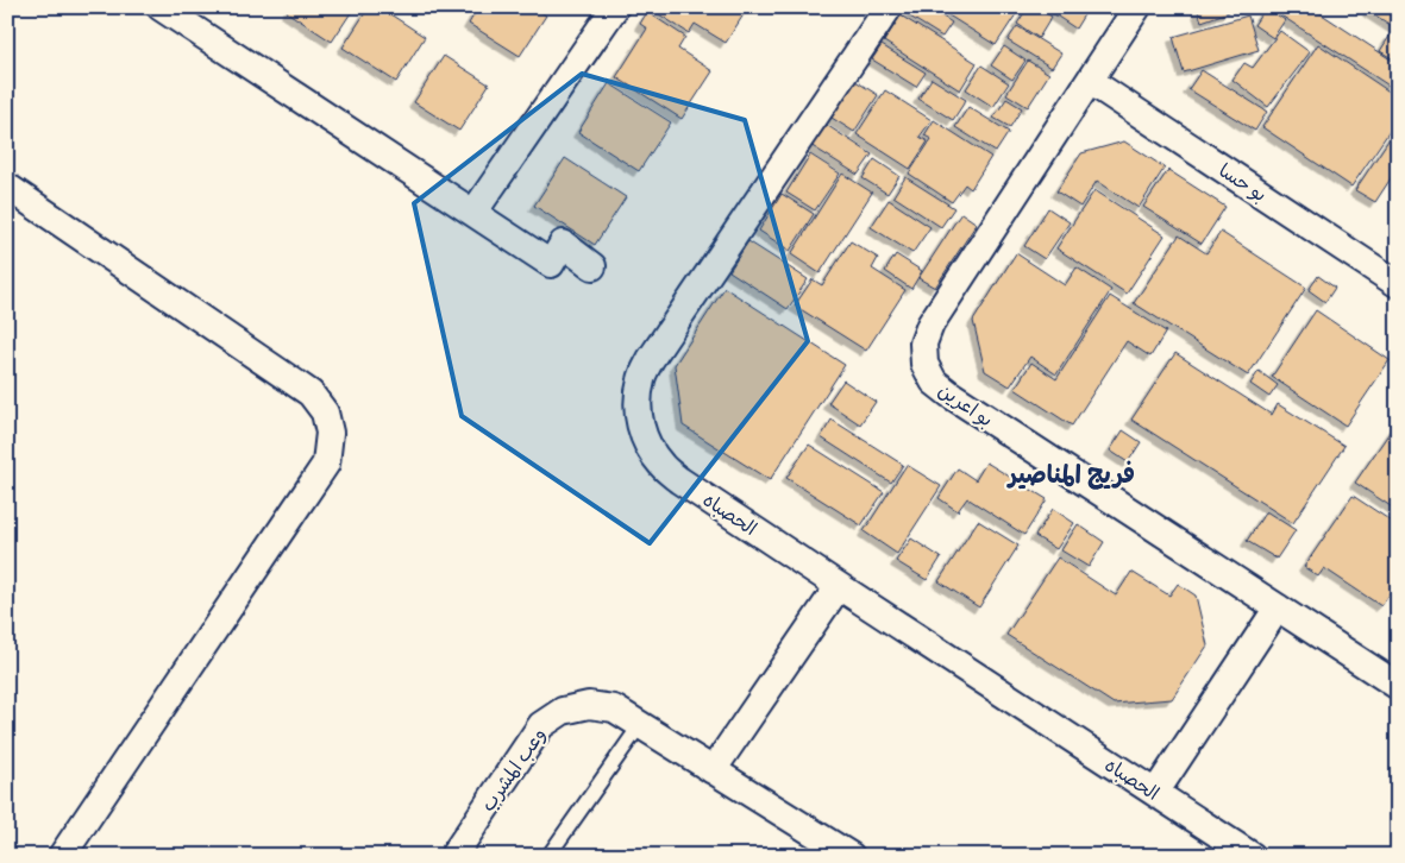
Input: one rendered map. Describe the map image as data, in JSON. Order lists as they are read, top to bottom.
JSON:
{
  "streets": {
    "street": [
      "بو حسا",
      "بو اعرين",
      "الحصباه",
      "وعب المشرب"
    ]
  },
  "crossings": [
    ["بو حسا", "بو اعرين"]
  ],
  "districts": ["فريج المناصير"]
}
